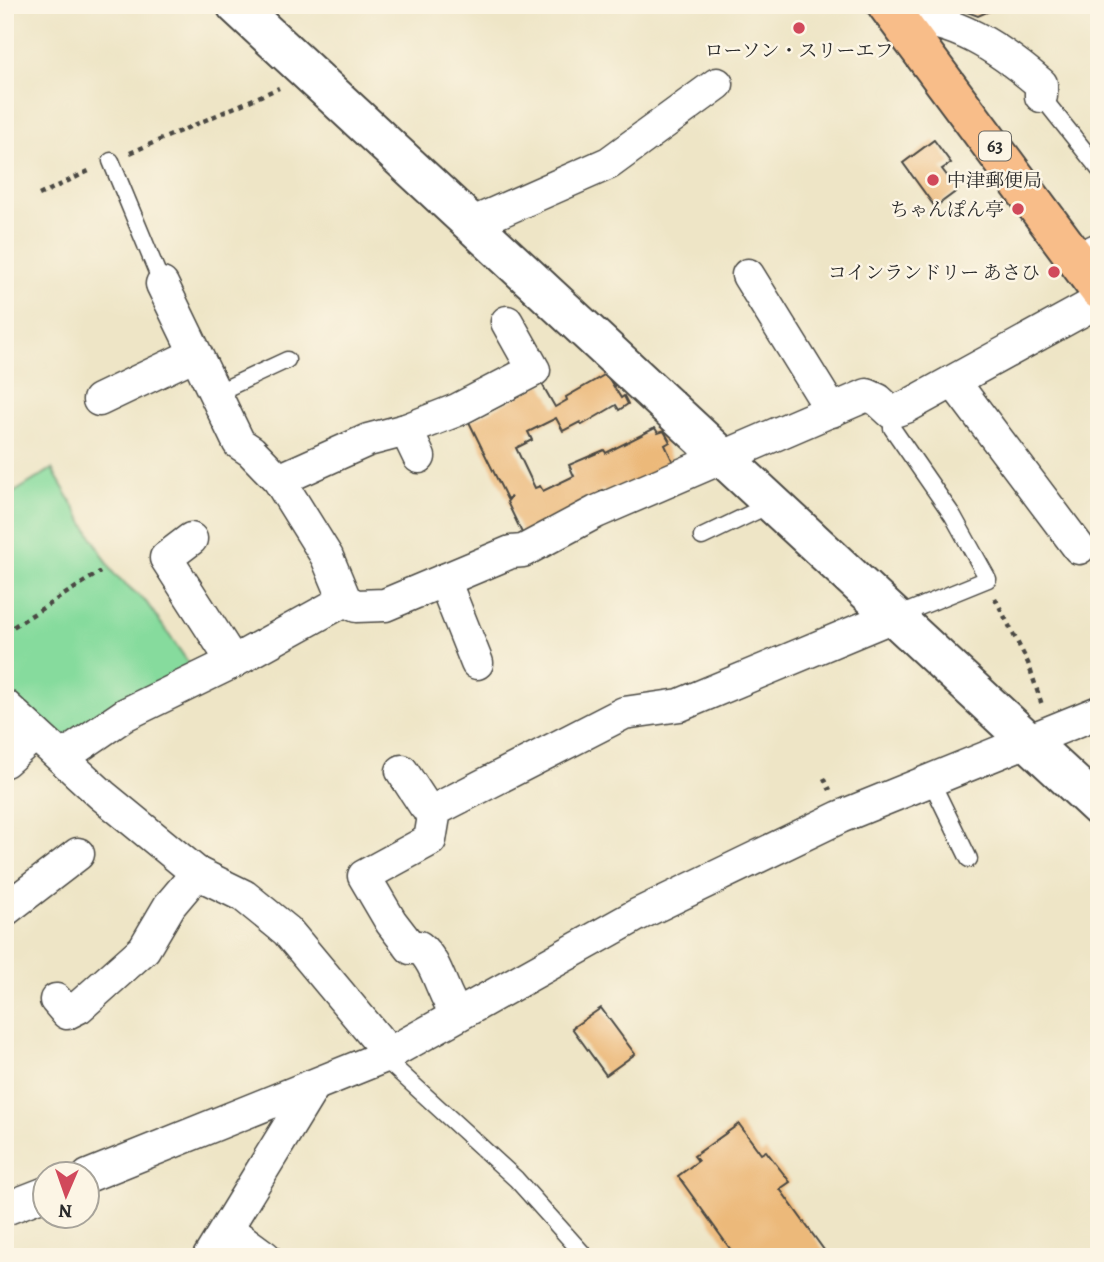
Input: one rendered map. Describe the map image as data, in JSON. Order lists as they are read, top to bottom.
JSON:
{
  "streets": {
    "main road": ["63"]
  },
  "places": [
    "ローソン・スリーエフ",
    "中津郵便局",
    "ちゃんぽん亭",
    "コインランドリー あさひ"
  ],
  "north": "bottom"
}
